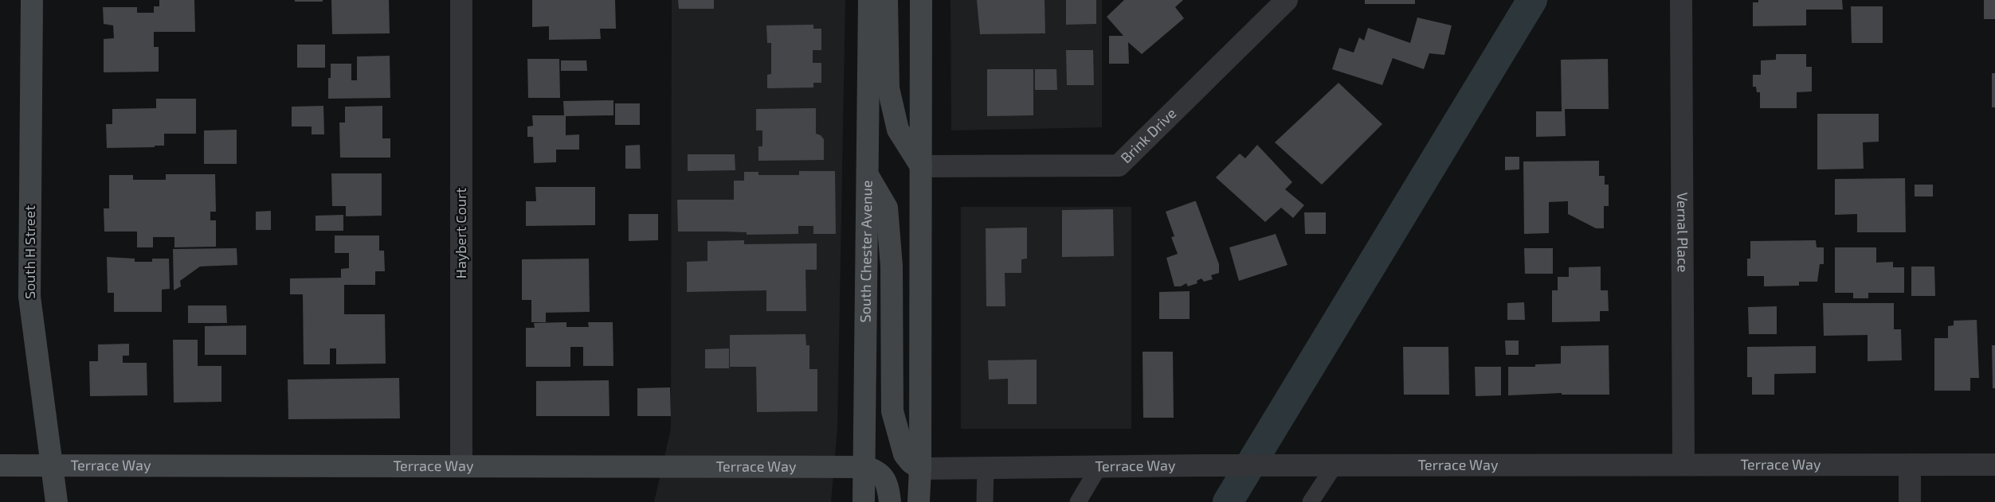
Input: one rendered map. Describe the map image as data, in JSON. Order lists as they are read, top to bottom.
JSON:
{
  "streets": {
    "main road": ["South Chester Avenue", "South H Street", "Terrace Way"],
    "street": ["Brink Drive", "Vernal Place", "Haybert Court"]
  },
  "crossings": [
    ["Vernal Place", "Terrace Way"],
    ["Haybert Court", "Terrace Way"],
    ["South Chester Avenue", "Terrace Way"],
    ["South H Street", "Terrace Way"]
  ]
}
